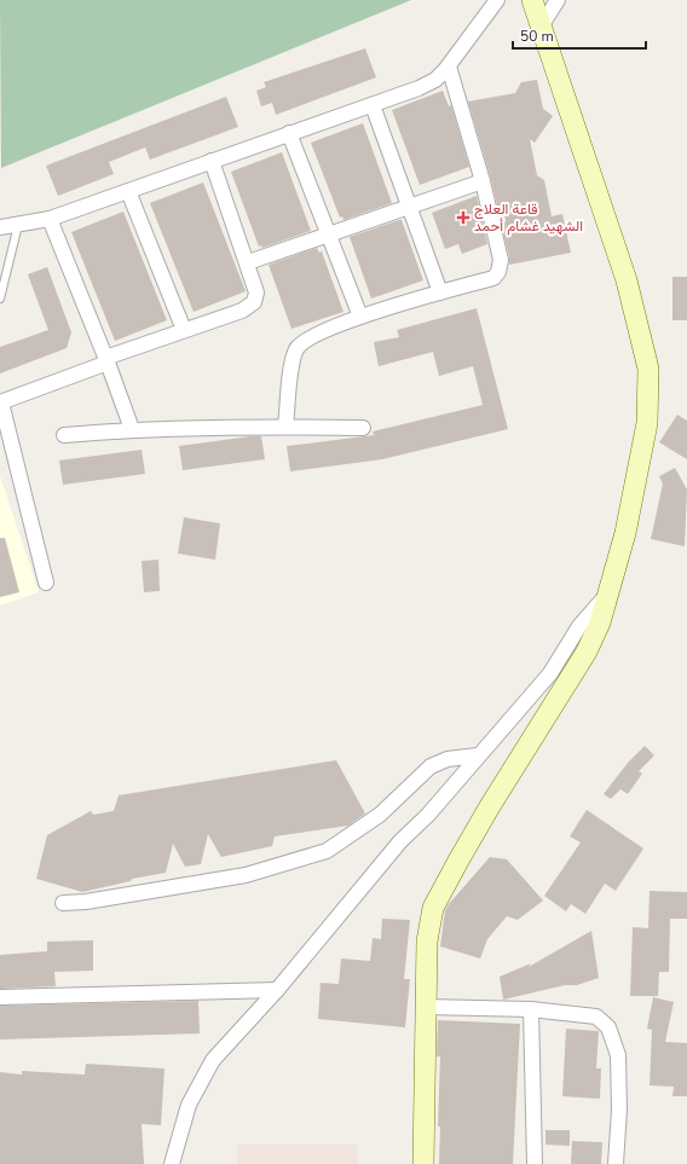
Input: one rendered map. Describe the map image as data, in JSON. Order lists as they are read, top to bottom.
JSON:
{
  "places": {
    "health": ["قاعة العلاج الشهيد غشام أحمد"]
  },
  "scale_bar": "50 m"
}
